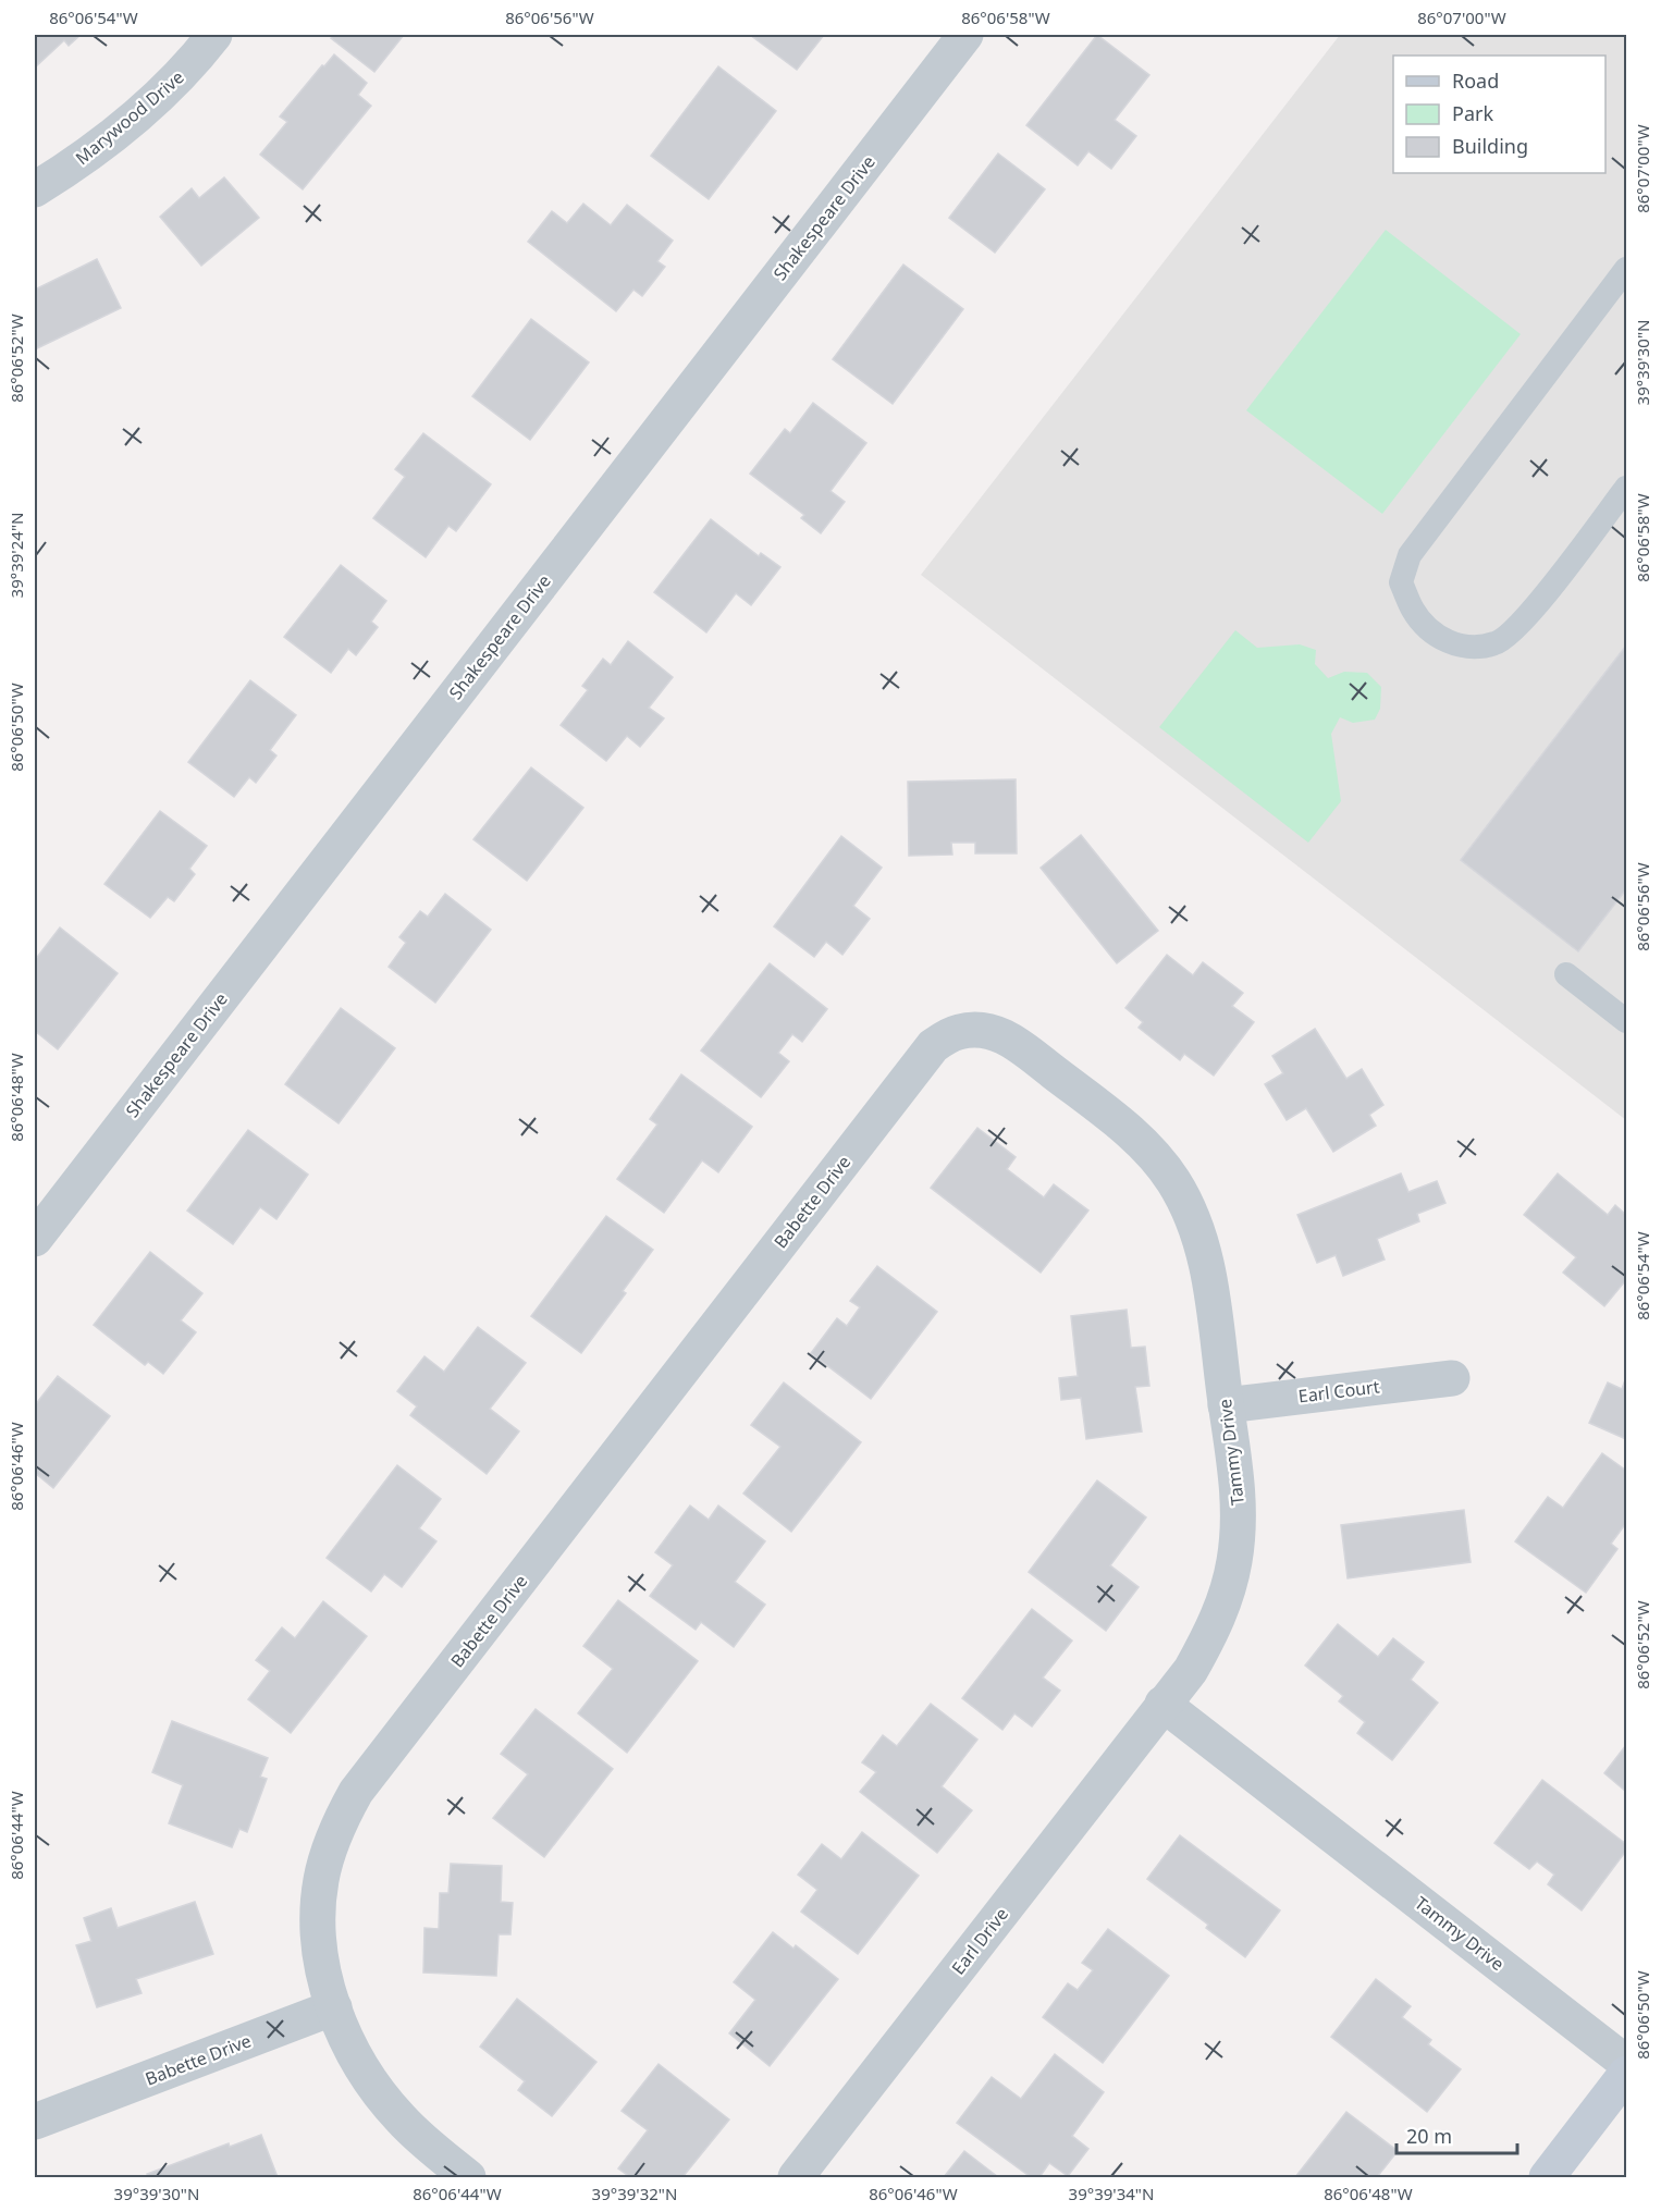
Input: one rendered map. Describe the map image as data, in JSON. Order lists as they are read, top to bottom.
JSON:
{
  "streets": {
    "street": [
      "Marywood Drive",
      "Shakespeare Drive",
      "Babette Drive",
      "Earl Court",
      "Tammy Drive",
      "Earl Drive"
    ]
  },
  "crossings": [
    ["Babette Drive", "Tammy Drive"],
    ["Earl Court", "Tammy Drive"],
    ["Tammy Drive", "Earl Drive"]
  ],
  "legend": ["Road", "Park", "Building"],
  "scale_bar": "20 m",
  "coordinates": [
    "86°06'54\"W",
    "86°06'56\"W",
    "86°06'58\"W",
    "86°07'00\"W",
    "86°06'52\"W",
    "39°39'30\"N",
    "39°39'24\"N",
    "86°06'50\"W",
    "86°06'48\"W",
    "86°06'46\"W",
    "86°06'44\"W",
    "39°39'32\"N",
    "39°39'34\"N"
  ]
}
